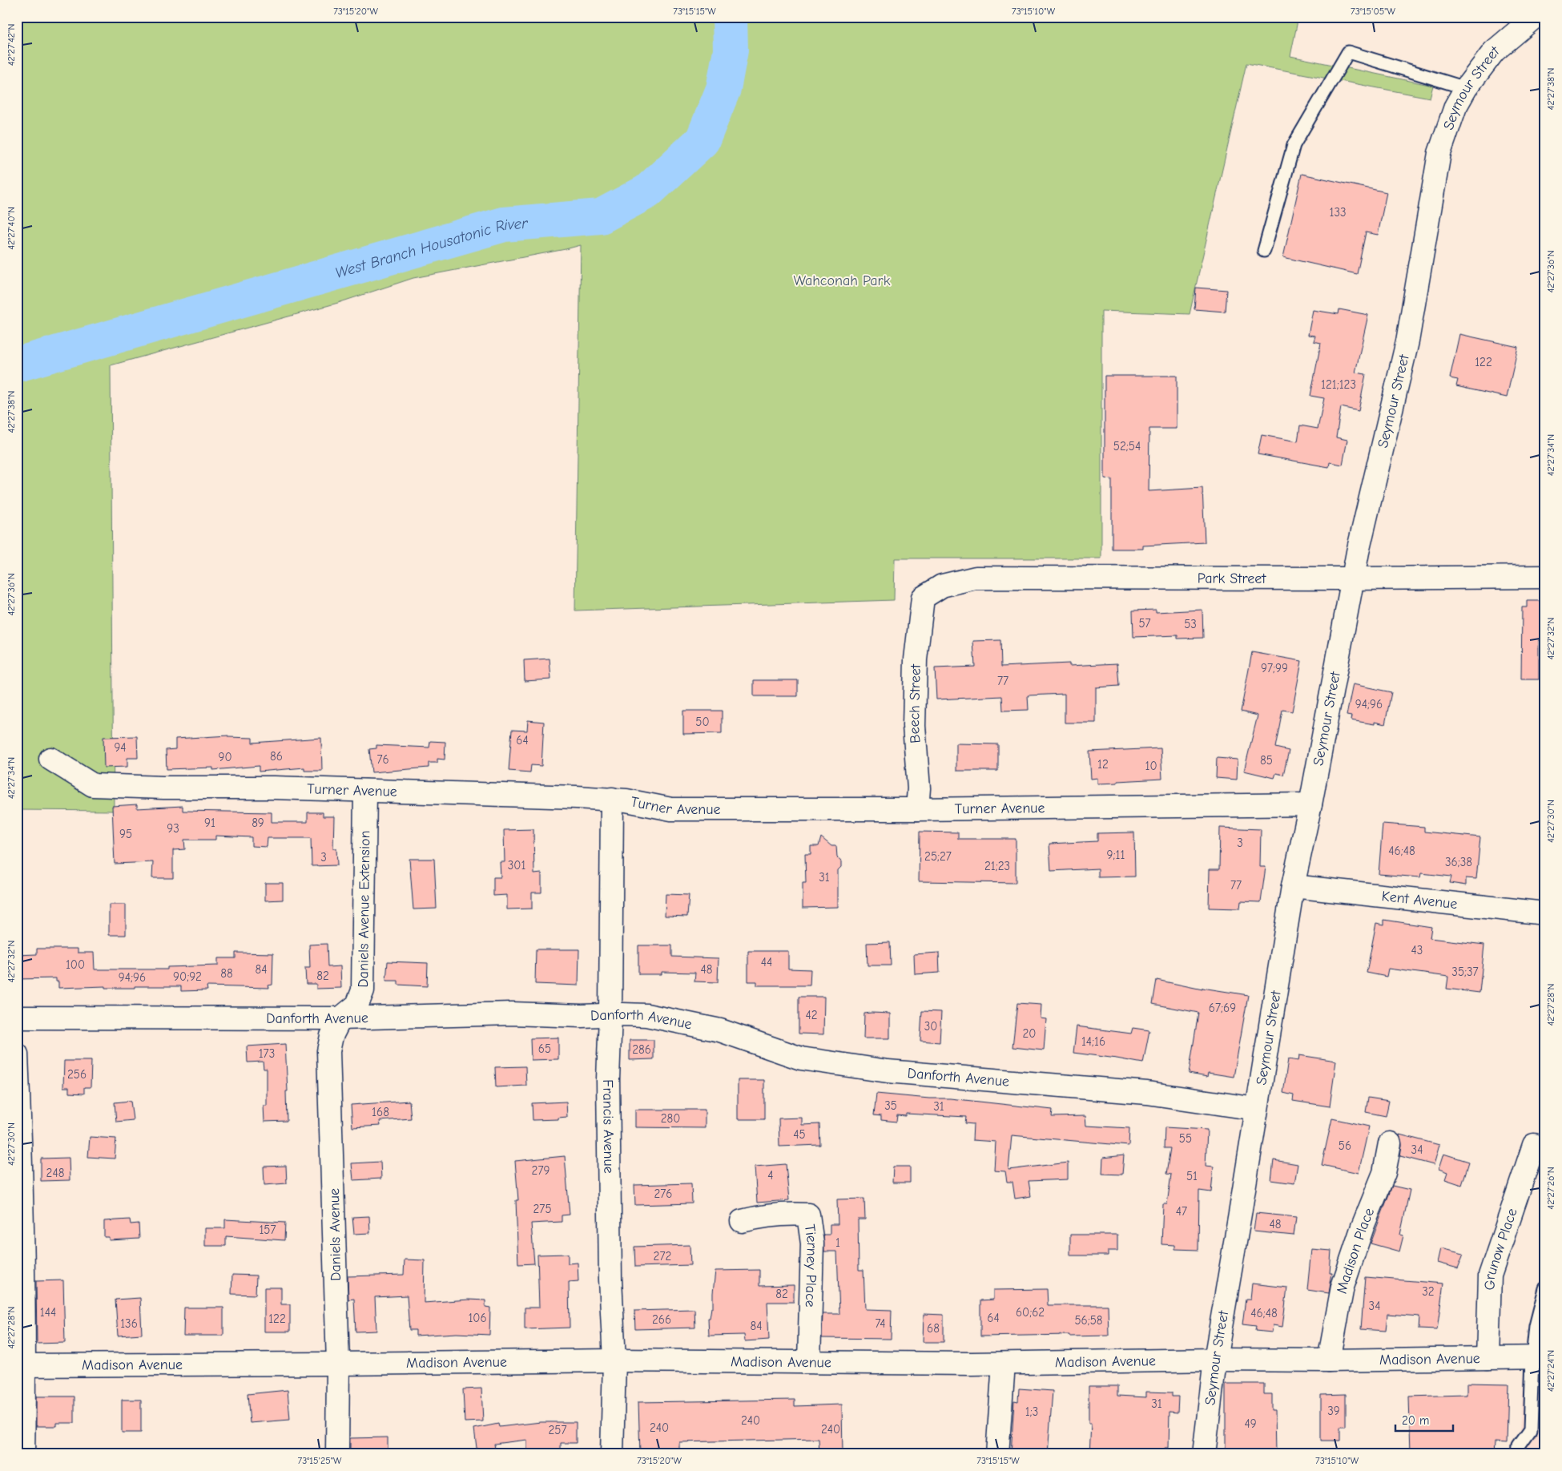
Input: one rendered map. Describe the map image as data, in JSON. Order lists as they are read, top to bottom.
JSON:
{
  "streets": {
    "street": [
      "Seymour Street",
      "Park Street",
      "Beech Street",
      "Turner Avenue",
      "Kent Avenue",
      "Daniels Avenue Extension",
      "Danforth Avenue",
      "Francis Avenue",
      "Daniels Avenue",
      "Grunow Place",
      "Madison Place",
      "Tierney Place",
      "Madison Avenue"
    ]
  },
  "crossings": [
    ["Seymour Street", "Park Street"],
    ["Seymour Street", "Turner Avenue"],
    ["Seymour Street", "Kent Avenue"],
    ["Seymour Street", "Danforth Avenue"],
    ["Seymour Street", "Madison Avenue"],
    ["Park Street", "Beech Street"],
    ["Beech Street", "Turner Avenue"],
    ["Turner Avenue", "Daniels Avenue Extension"],
    ["Turner Avenue", "Francis Avenue"],
    ["Daniels Avenue Extension", "Danforth Avenue"],
    ["Daniels Avenue Extension", "Daniels Avenue"],
    ["Danforth Avenue", "Francis Avenue"],
    ["Danforth Avenue", "Daniels Avenue"],
    ["Francis Avenue", "Madison Avenue"],
    ["Daniels Avenue", "Madison Avenue"],
    ["Grunow Place", "Madison Avenue"],
    ["Madison Place", "Madison Avenue"],
    ["Tierney Place", "Madison Avenue"]
  ],
  "water": ["West Branch Housatonic River"],
  "parks": ["Wahconah Park"],
  "house_numbers": [
    "133",
    "122",
    "121;123",
    "52;54",
    "57",
    "53",
    "97;99",
    "77",
    "94;96",
    "50",
    "64",
    "94",
    "86",
    "90",
    "76",
    "85",
    "12",
    "10",
    "91",
    "89",
    "93",
    "95",
    "3",
    "46;48",
    "9;11",
    "25;27",
    "3",
    "36;38",
    "301",
    "21;23",
    "31",
    "77",
    "43",
    "44",
    "100",
    "84",
    "48",
    "35;37",
    "88",
    "82",
    "90;92",
    "94;96",
    "67;69",
    "42",
    "30",
    "20",
    "14;16",
    "65",
    "286",
    "173",
    "256",
    "35",
    "31",
    "168",
    "280",
    "45",
    "55",
    "56",
    "34",
    "279",
    "248",
    "4",
    "51",
    "276",
    "275",
    "47",
    "48",
    "157",
    "1",
    "272",
    "32",
    "82",
    "34",
    "144",
    "60;62",
    "46;48",
    "106",
    "64",
    "122",
    "266",
    "56;58",
    "136",
    "74",
    "84",
    "68",
    "31",
    "39",
    "1;3",
    "240",
    "49",
    "240",
    "240",
    "257"
  ],
  "scale_bar": "20 m",
  "coordinates": [
    "73°15'20\"W",
    "73°15'15\"W",
    "73°15'10\"W",
    "73°15'05\"W",
    "42°27'42\"N",
    "42°27'38\"N",
    "42°27'40\"N",
    "42°27'36\"N",
    "42°27'34\"N",
    "42°27'32\"N",
    "42°27'30\"N",
    "42°27'28\"N",
    "42°27'26\"N",
    "42°27'24\"N",
    "73°15'25\"W"
  ]
}
